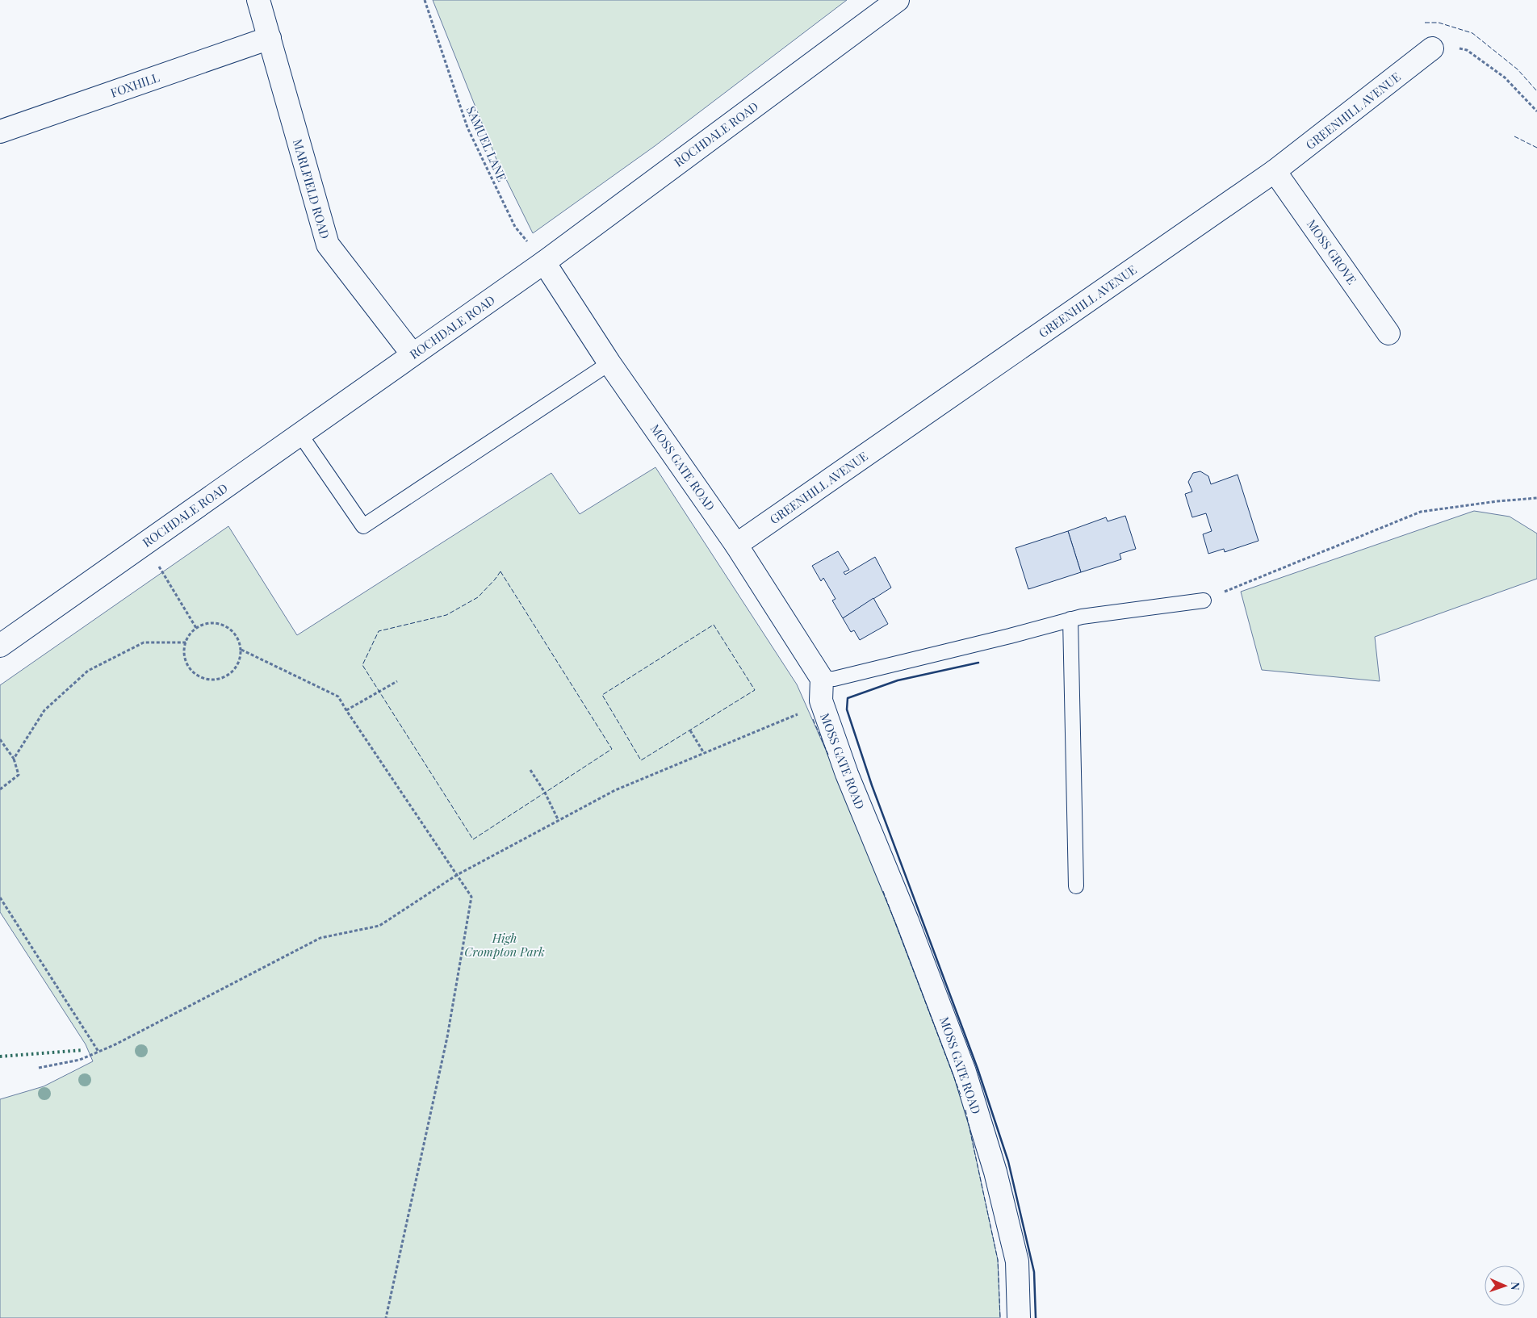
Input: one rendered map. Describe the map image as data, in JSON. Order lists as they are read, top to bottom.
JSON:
{
  "streets": {
    "street": [
      "FOXHILL",
      "GREENHILL AVENUE",
      "ROCHDALE ROAD",
      "MARLFIELD ROAD",
      "MOSS GROVE",
      "MOSS GATE ROAD"
    ],
    "path": ["SAMUEL LANE"]
  },
  "crossings": [
    ["FOXHILL", "MARLFIELD ROAD"],
    ["GREENHILL AVENUE", "MOSS GROVE"],
    ["GREENHILL AVENUE", "MOSS GATE ROAD"],
    ["ROCHDALE ROAD", "SAMUEL LANE"],
    ["ROCHDALE ROAD", "MARLFIELD ROAD"],
    ["ROCHDALE ROAD", "MOSS GATE ROAD"],
    ["SAMUEL LANE", "MOSS GATE ROAD"]
  ],
  "parks": ["High Crompton Park"],
  "north": "right"
}
